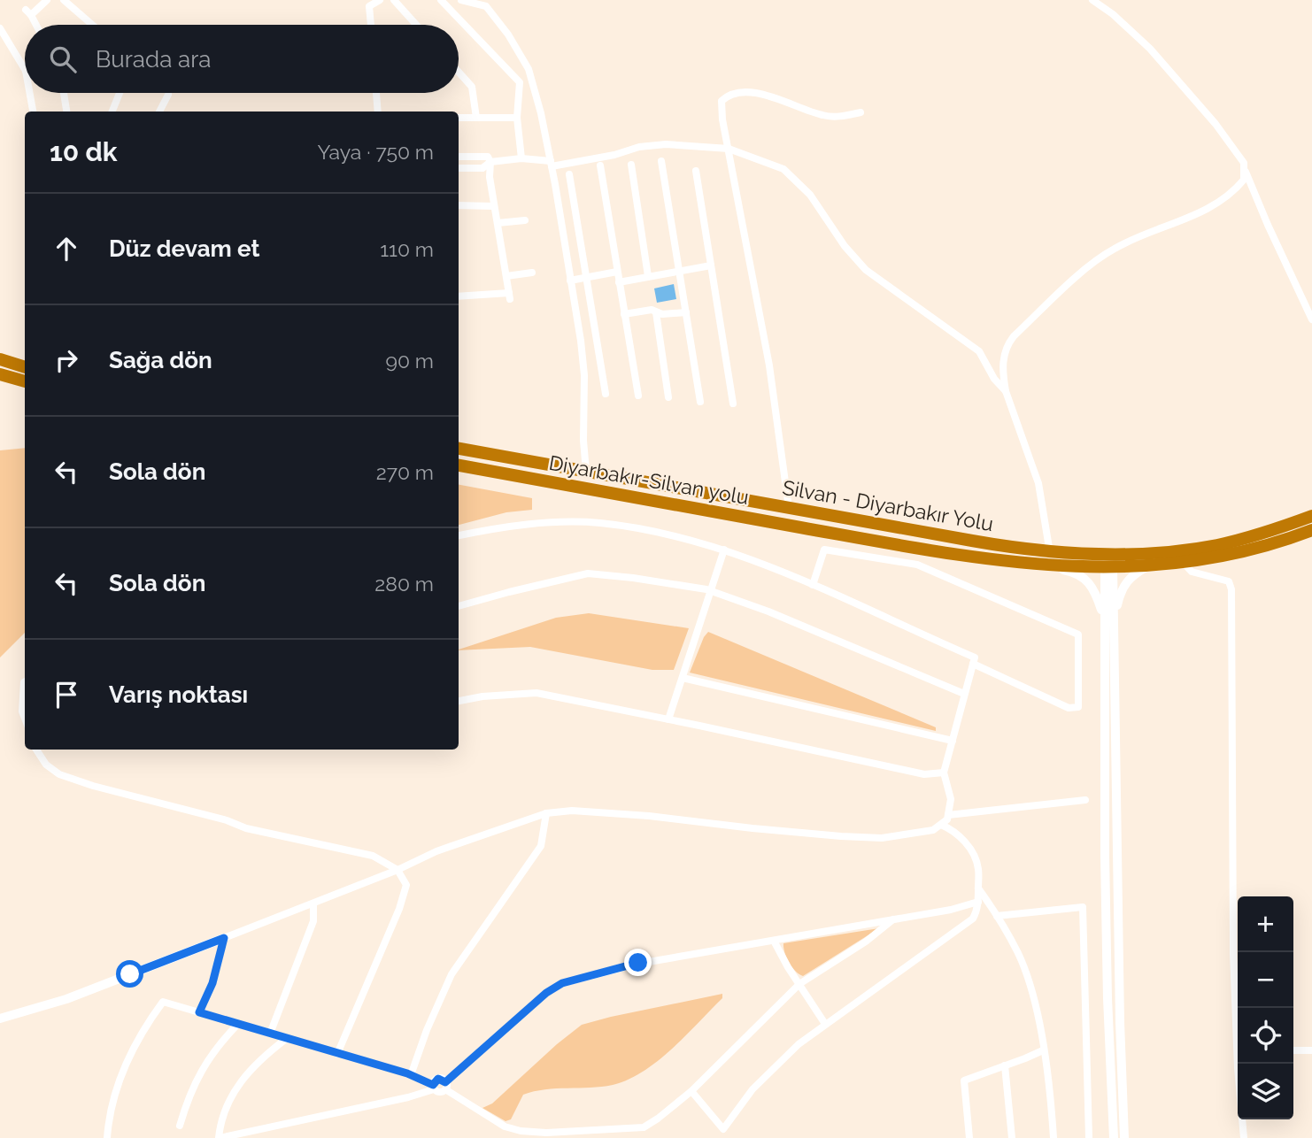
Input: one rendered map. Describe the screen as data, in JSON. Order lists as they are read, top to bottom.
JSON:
{
  "streets": {
    "highway": ["Diyarbakır-Silvan yolu", "Silvan - Diyarbakır Yolu"]
  },
  "page": {
    "search": "Burada ara",
    "heading": ["10 dk", "Yaya · 750 m"],
    "list": [
      ["Düz devam et", "110 m"],
      ["Sağa dön", "90 m"],
      ["Sola dön", "270 m"],
      ["Sola dön", "280 m"],
      "Varış noktası"
    ],
    "map_buttons": ["+", "−"]
  }
}
